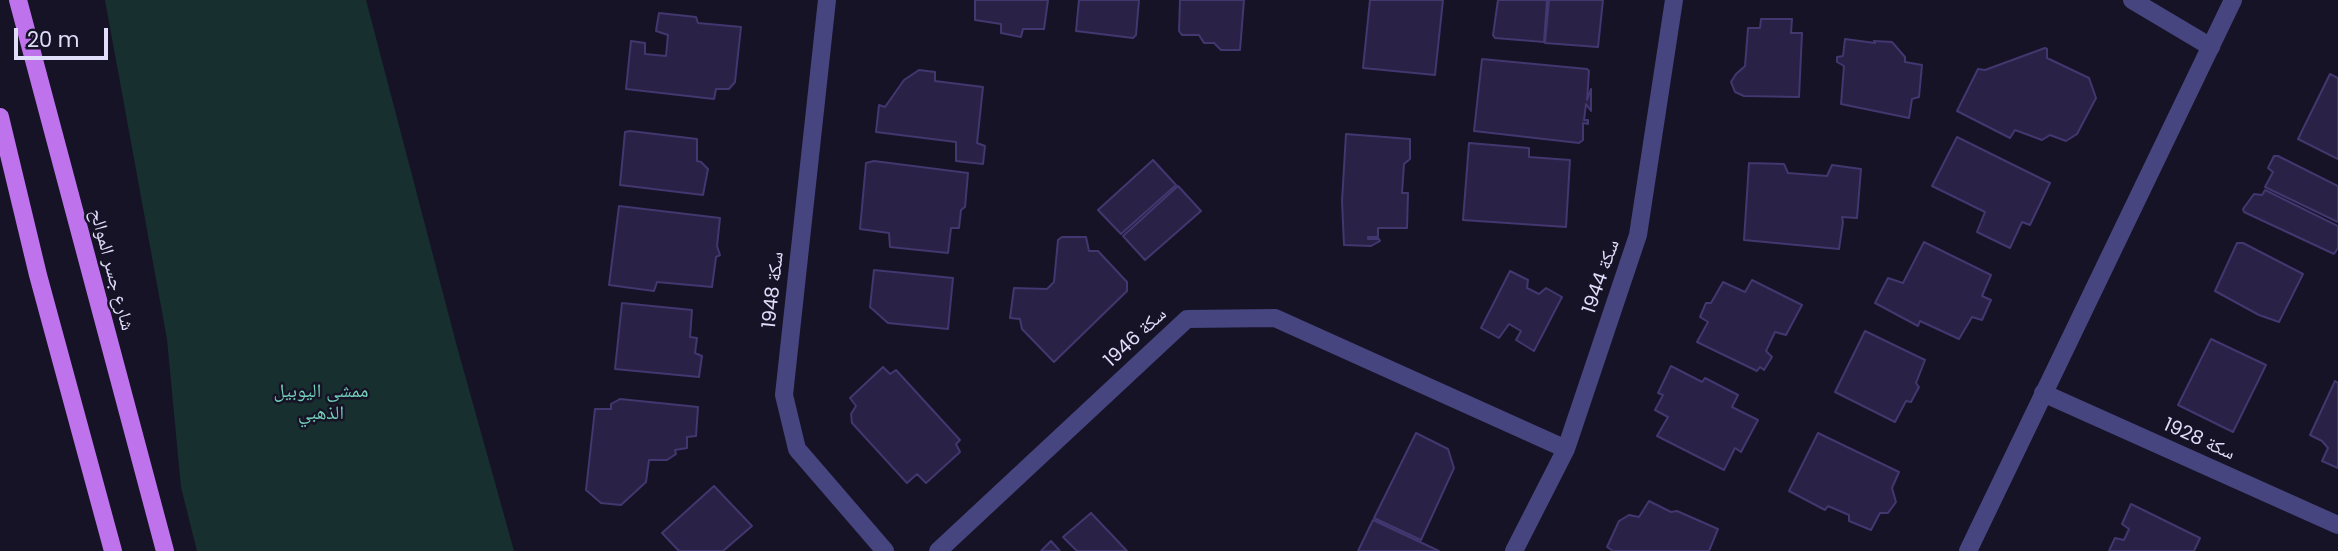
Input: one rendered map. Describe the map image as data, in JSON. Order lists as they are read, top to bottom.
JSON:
{
  "streets": {
    "main road": ["شارع جسر الموالح"],
    "street": [
      "سكة 1944",
      "سكة 1948",
      "سكة 1946",
      "سكة 1928"
    ]
  },
  "crossings": [
    ["سكة 1944", "سكة 1946"]
  ],
  "parks": ["ممشى اليوبيل الذهبي"],
  "scale_bar": "20 m"
}
